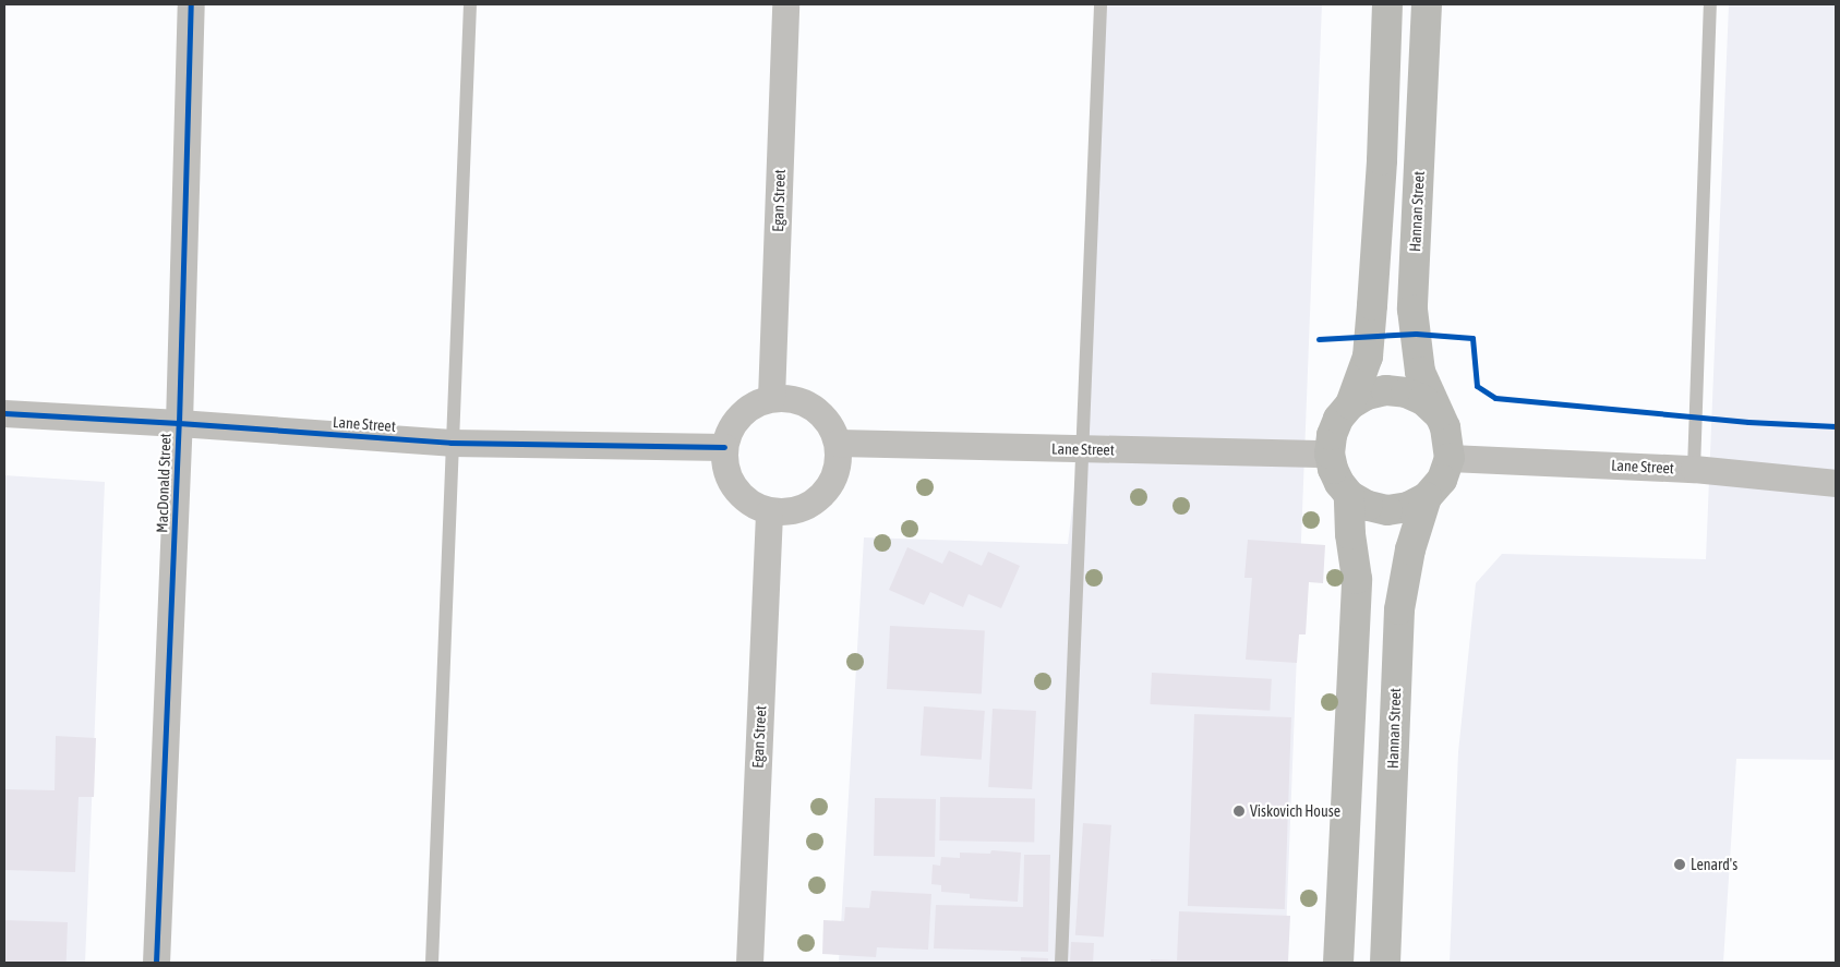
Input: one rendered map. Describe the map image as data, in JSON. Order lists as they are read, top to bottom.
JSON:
{
  "streets": {
    "highway": ["Hannan Street"],
    "street": ["Egan Street", "Lane Street", "MacDonald Street"]
  },
  "crossings": [
    ["Egan Street", "Lane Street"],
    ["Hannan Street", "Lane Street"],
    ["Lane Street", "MacDonald Street"]
  ],
  "places": ["Viskovich House", "Lenard's"]
}
